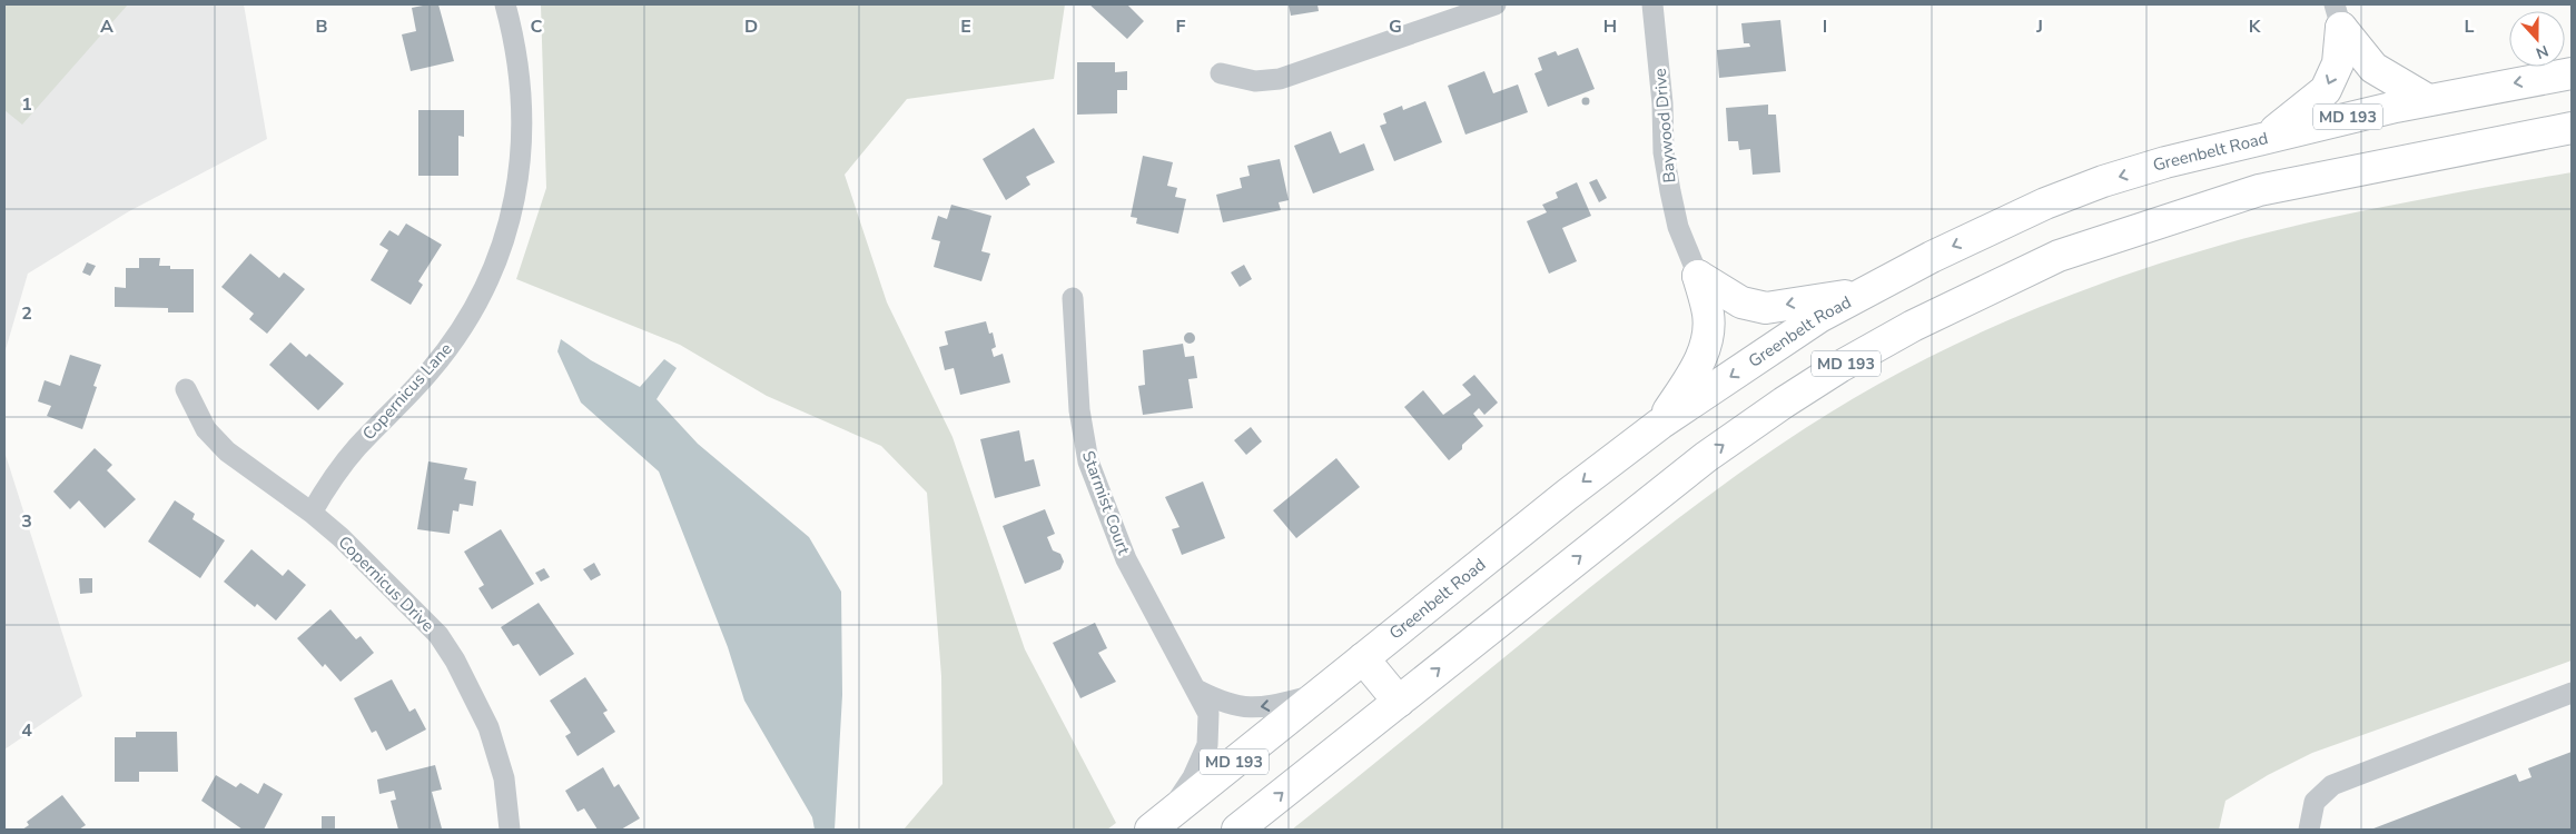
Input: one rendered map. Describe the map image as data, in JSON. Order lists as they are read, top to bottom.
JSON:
{
  "streets": {
    "main road": ["MD 193", "Greenbelt Road"],
    "street": [
      "Baywood Drive",
      "Copernicus Lane",
      "Starmist Court",
      "Copernicus Drive"
    ]
  },
  "crossings": [
    ["Greenbelt Road", "Starmist Court"],
    ["Copernicus Lane", "Copernicus Drive"]
  ],
  "north": "bottom",
  "grid": {
    "columns": [
      "A",
      "B",
      "C",
      "D",
      "E",
      "F",
      "G",
      "H",
      "I",
      "J",
      "K",
      "L"
    ],
    "rows": [
      "1",
      "2",
      "3",
      "4"
    ]
  }
}
